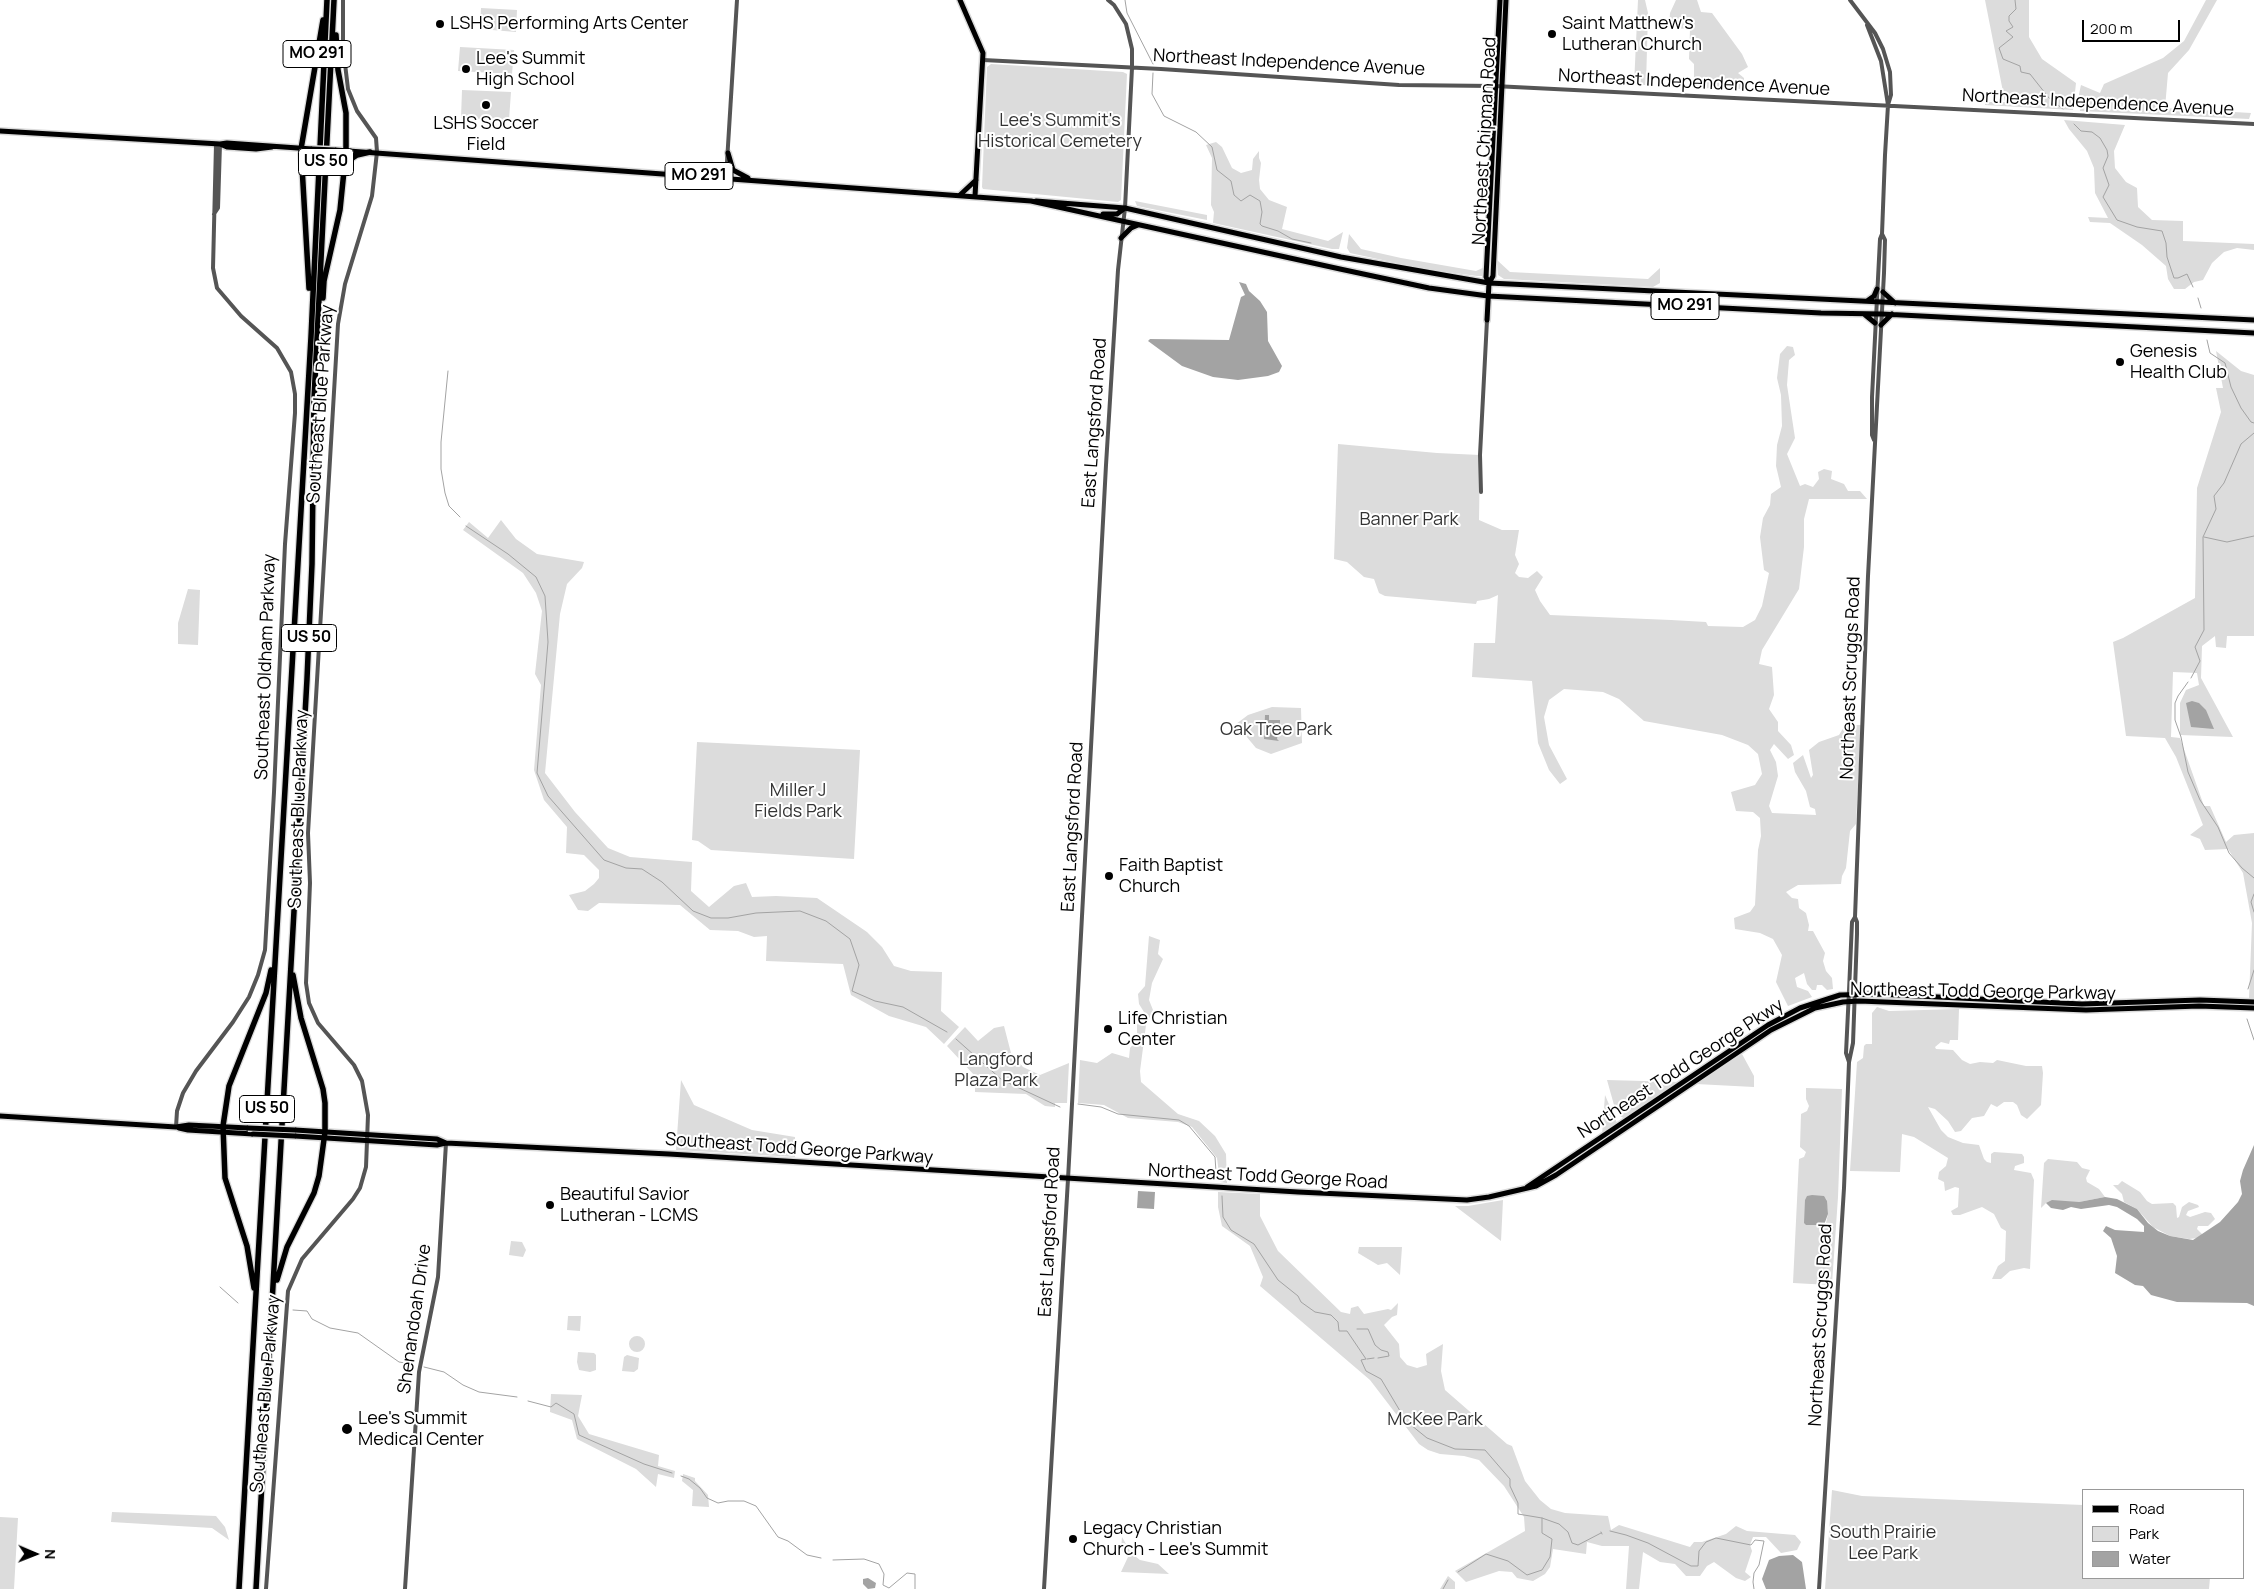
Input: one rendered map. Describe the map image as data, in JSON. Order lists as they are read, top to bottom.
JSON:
{
  "streets": {
    "highway": ["MO 291", "US 50"],
    "main road": [
      "Northeast Chipman Road",
      "Northeast Todd George Parkway",
      "Northeast Todd George Pkwy",
      "Southeast Todd George Parkway",
      "Northeast Todd George Road"
    ],
    "street": [
      "Northeast Independence Avenue",
      "Southeast Blue Parkway",
      "East Langsford Road",
      "Southeast Oldham Parkway",
      "Northeast Scruggs Road",
      "Shenandoah Drive"
    ]
  },
  "crossings": [
    ["MO 291", "Northeast Chipman Road"],
    ["MO 291", "US 50"],
    ["MO 291", "Southeast Blue Parkway"],
    ["MO 291", "East Langsford Road"],
    ["MO 291", "Northeast Scruggs Road"],
    ["Northeast Independence Avenue", "Northeast Chipman Road"],
    ["Northeast Independence Avenue", "East Langsford Road"],
    ["East Langsford Road", "Southeast Todd George Parkway"],
    ["East Langsford Road", "Northeast Todd George Road"],
    ["Northeast Scruggs Road", "Northeast Todd George Parkway"],
    ["Northeast Scruggs Road", "Northeast Todd George Pkwy"],
    ["Northeast Todd George Parkway", "Northeast Todd George Pkwy"],
    ["Northeast Todd George Parkway", "Northeast Todd George Road"],
    ["Southeast Todd George Parkway", "Northeast Todd George Road"],
    ["Southeast Todd George Parkway", "Shenandoah Drive"]
  ],
  "parks": [
    "Lee's Summit's Historical Cemetery",
    "Banner Park",
    "Oak Tree Park",
    "Miller J Fields Park",
    "Langford Plaza Park",
    "McKee Park",
    "South Prairie Lee Park"
  ],
  "places": [
    "LSHS Performing Arts Center",
    "Saint Matthew's Lutheran Church",
    "Lee's Summit High School",
    "LSHS Soccer Field",
    "Genesis Health Club",
    "Faith Baptist Church",
    "Life Christian Center",
    "Beautiful Savior Lutheran - LCMS",
    "Lee's Summit Medical Center",
    "Legacy Christian Church - Lee's Summit"
  ],
  "legend": ["Road", "Park", "Water"],
  "scale_bar": "200 m",
  "north": "right"
}
